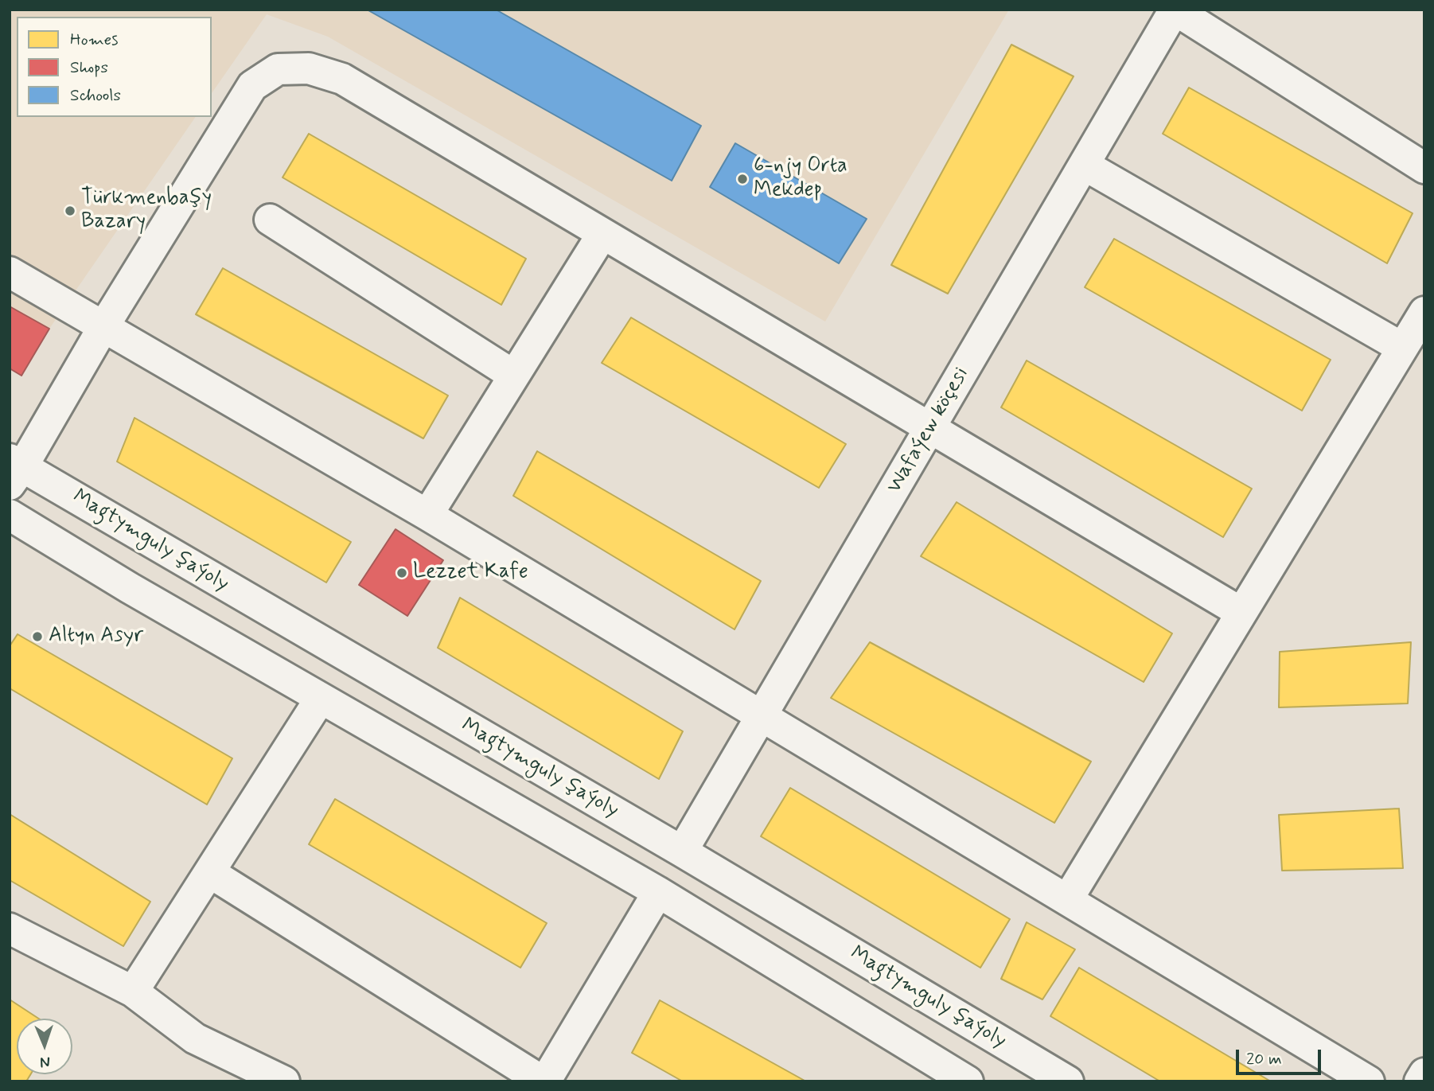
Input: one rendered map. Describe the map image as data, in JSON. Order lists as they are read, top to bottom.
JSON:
{
  "streets": {
    "street": ["Wafaýew köçesi", "Magtymguly şaýoly"]
  },
  "crossings": [
    ["Wafaýew köçesi", "Magtymguly şaýoly"]
  ],
  "places": [
    "6-njy Orta Mekdep",
    "Türkmenbaşy Bazary",
    "Lezzet Kafe",
    "Altyn Asyr"
  ],
  "legend": ["Homes", "Shops", "Schools"],
  "scale_bar": "20 m",
  "north": "bottom"
}
